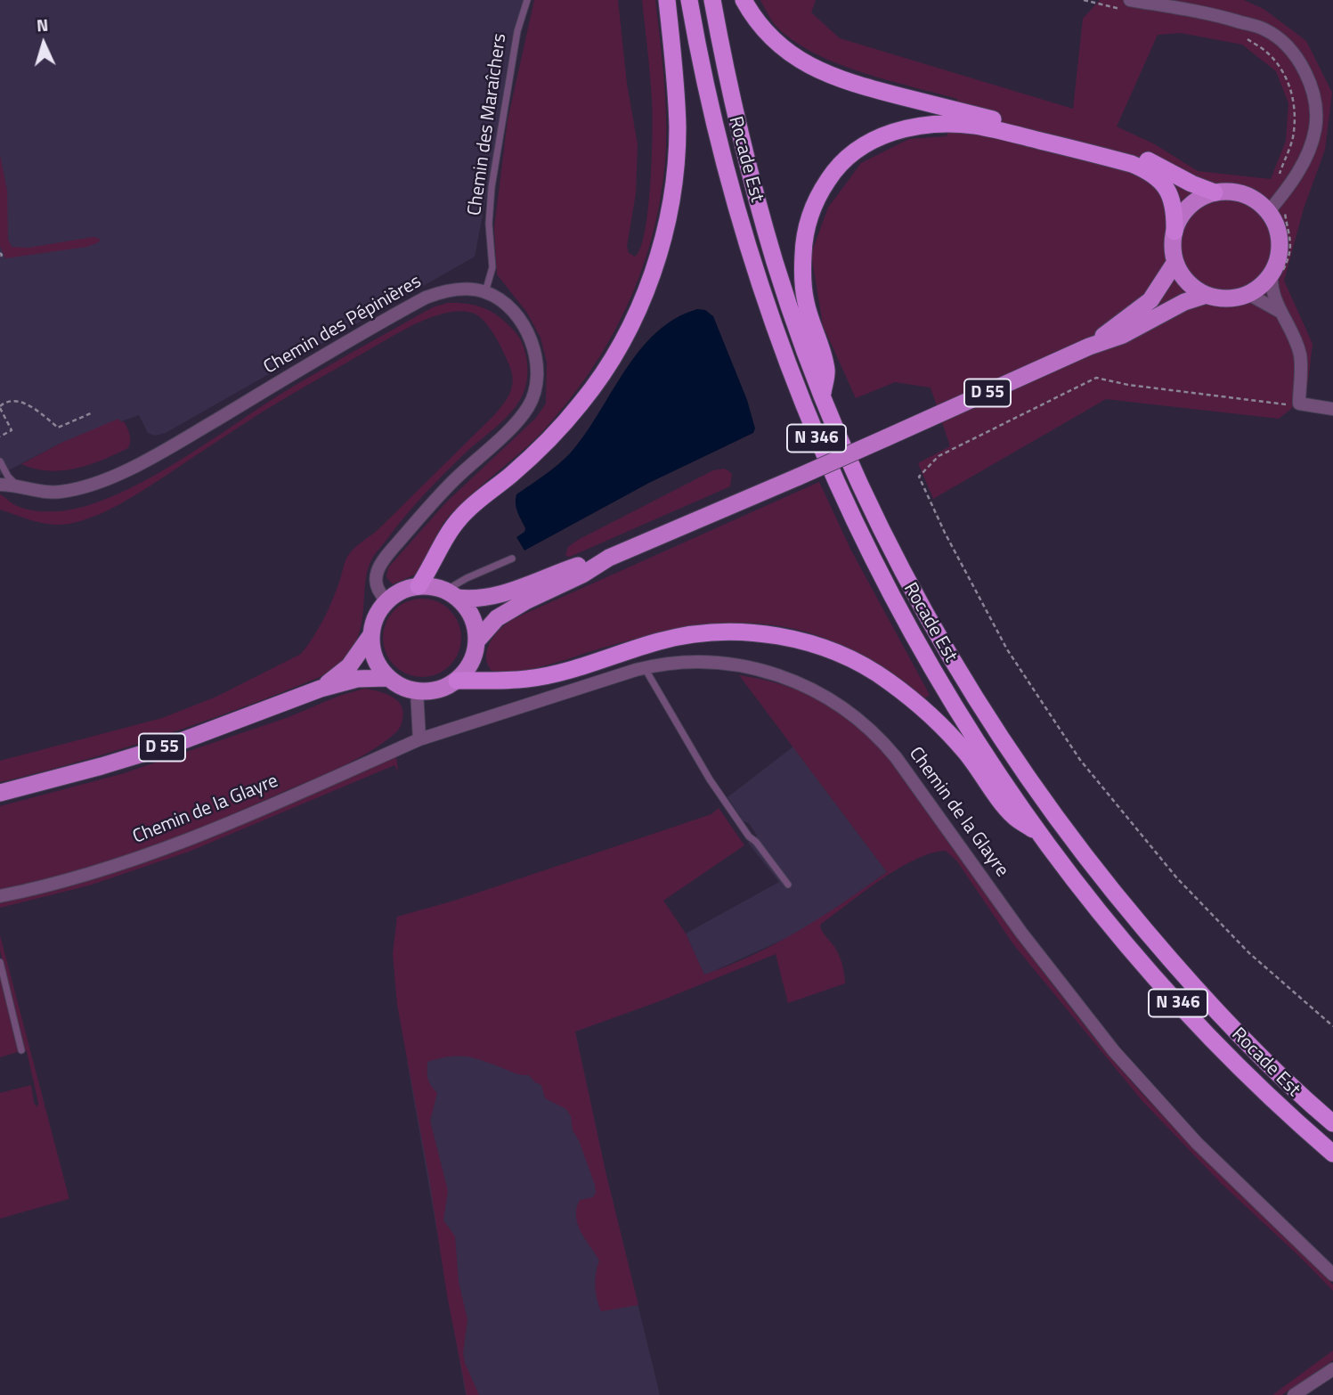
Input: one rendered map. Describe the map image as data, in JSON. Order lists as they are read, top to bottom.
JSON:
{
  "streets": {
    "highway": ["Rocade Est", "N 346"],
    "main road": ["D 55"],
    "street": ["Chemin des Pépinières", "Chemin de la Glayre"],
    "lane": ["Chemin des Maraîchers"]
  },
  "crossings": [
    ["Chemin des Maraîchers", "Chemin des Pépinières"]
  ],
  "north": "top"
}
